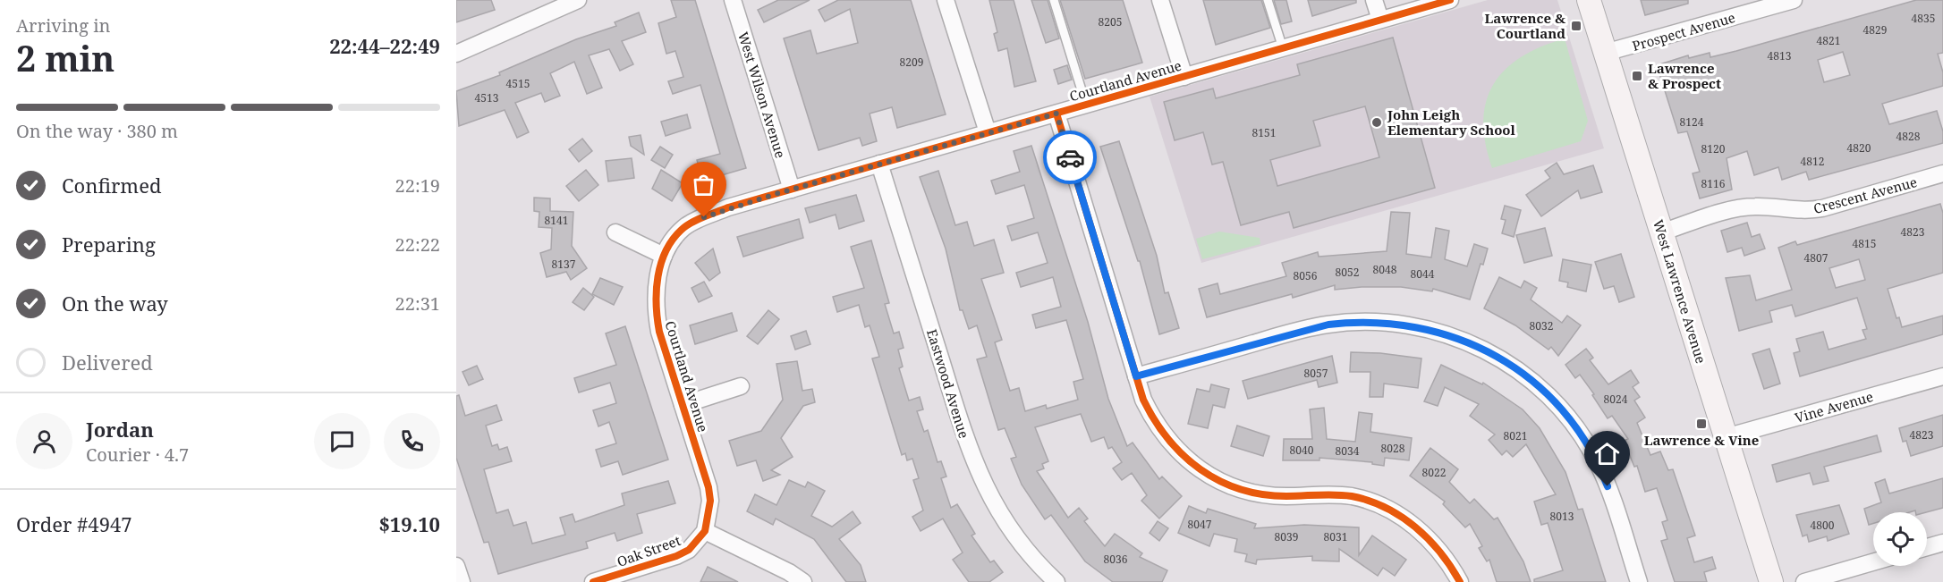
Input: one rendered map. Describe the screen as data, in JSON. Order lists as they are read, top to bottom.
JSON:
{
  "streets": {
    "main road": ["West Lawrence Avenue"],
    "street": [
      "Prospect Avenue",
      "Courtland Avenue",
      "West Wilson Avenue",
      "Crescent Avenue",
      "Eastwood Avenue",
      "Vine Avenue",
      "Oak Street"
    ]
  },
  "crossings": [
    ["Prospect Avenue", "West Lawrence Avenue"],
    ["Courtland Avenue", "West Wilson Avenue"],
    ["Courtland Avenue", "Eastwood Avenue"],
    ["Courtland Avenue", "Oak Street"],
    ["Crescent Avenue", "West Lawrence Avenue"],
    ["West Lawrence Avenue", "Vine Avenue"]
  ],
  "places": {
    "transit": ["Lawrence & Courtland", "Lawrence & Prospect", "Lawrence & Vine"],
    "other": ["John Leigh Elementary School"]
  },
  "house_numbers": [
    "4835",
    "8205",
    "4829",
    "4821",
    "4813",
    "8209",
    "4515",
    "4513",
    "8124",
    "8151",
    "4828",
    "4820",
    "8120",
    "4812",
    "8116",
    "8141",
    "4823",
    "4815",
    "4807",
    "8137",
    "8048",
    "8052",
    "8044",
    "8056",
    "8032",
    "8057",
    "8024",
    "4823",
    "8021",
    "8028",
    "8040",
    "8034",
    "8022",
    "8013",
    "8047",
    "4800",
    "8039",
    "8031",
    "8036"
  ],
  "page": {
    "heading": ["2 min", "Arriving in", "22:44–22:49"],
    "panel": [
      "Jordan",
      "Courier · 4.7",
      "Order #4947",
      "$19.10"
    ],
    "bar": "On the way · 380 m",
    "list": [
      ["Confirmed", "22:19"],
      ["Preparing", "22:22"],
      ["On the way", "22:31"],
      "Delivered"
    ]
  }
}
